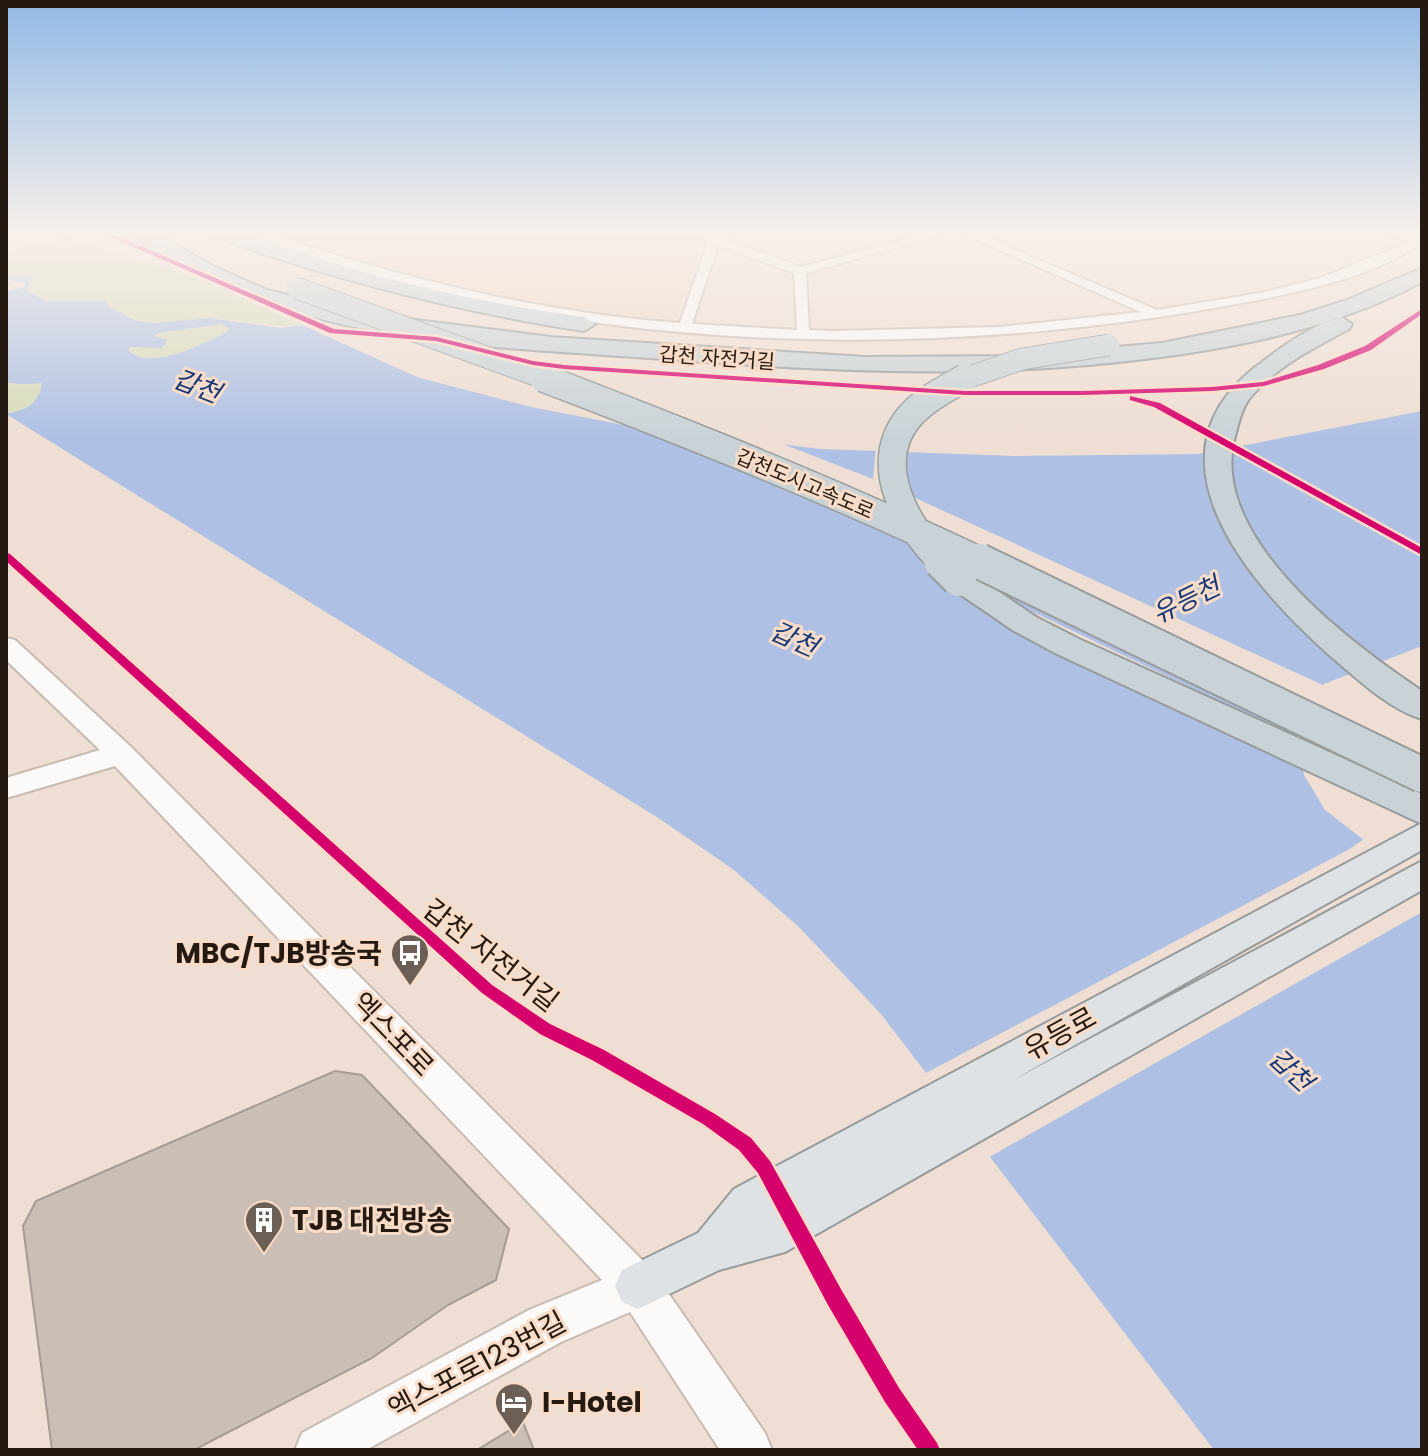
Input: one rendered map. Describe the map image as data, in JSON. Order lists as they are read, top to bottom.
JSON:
{
  "streets": {
    "highway": ["갑천도시고속도로"],
    "main road": ["유등로", "엑스포로", "엑스포로123번길"],
    "cycle path": ["갑천 자전거길"]
  },
  "crossings": [
    ["유등로", "엑스포로"],
    ["유등로", "엑스포로123번길"],
    ["엑스포로", "엑스포로123번길"]
  ],
  "water": ["갑천", "유등천"],
  "places": {
    "bus stop": ["MBC/TJB방송국"],
    "building": ["TJB 대전방송"],
    "hotel": ["I-Hotel"]
  }
}
